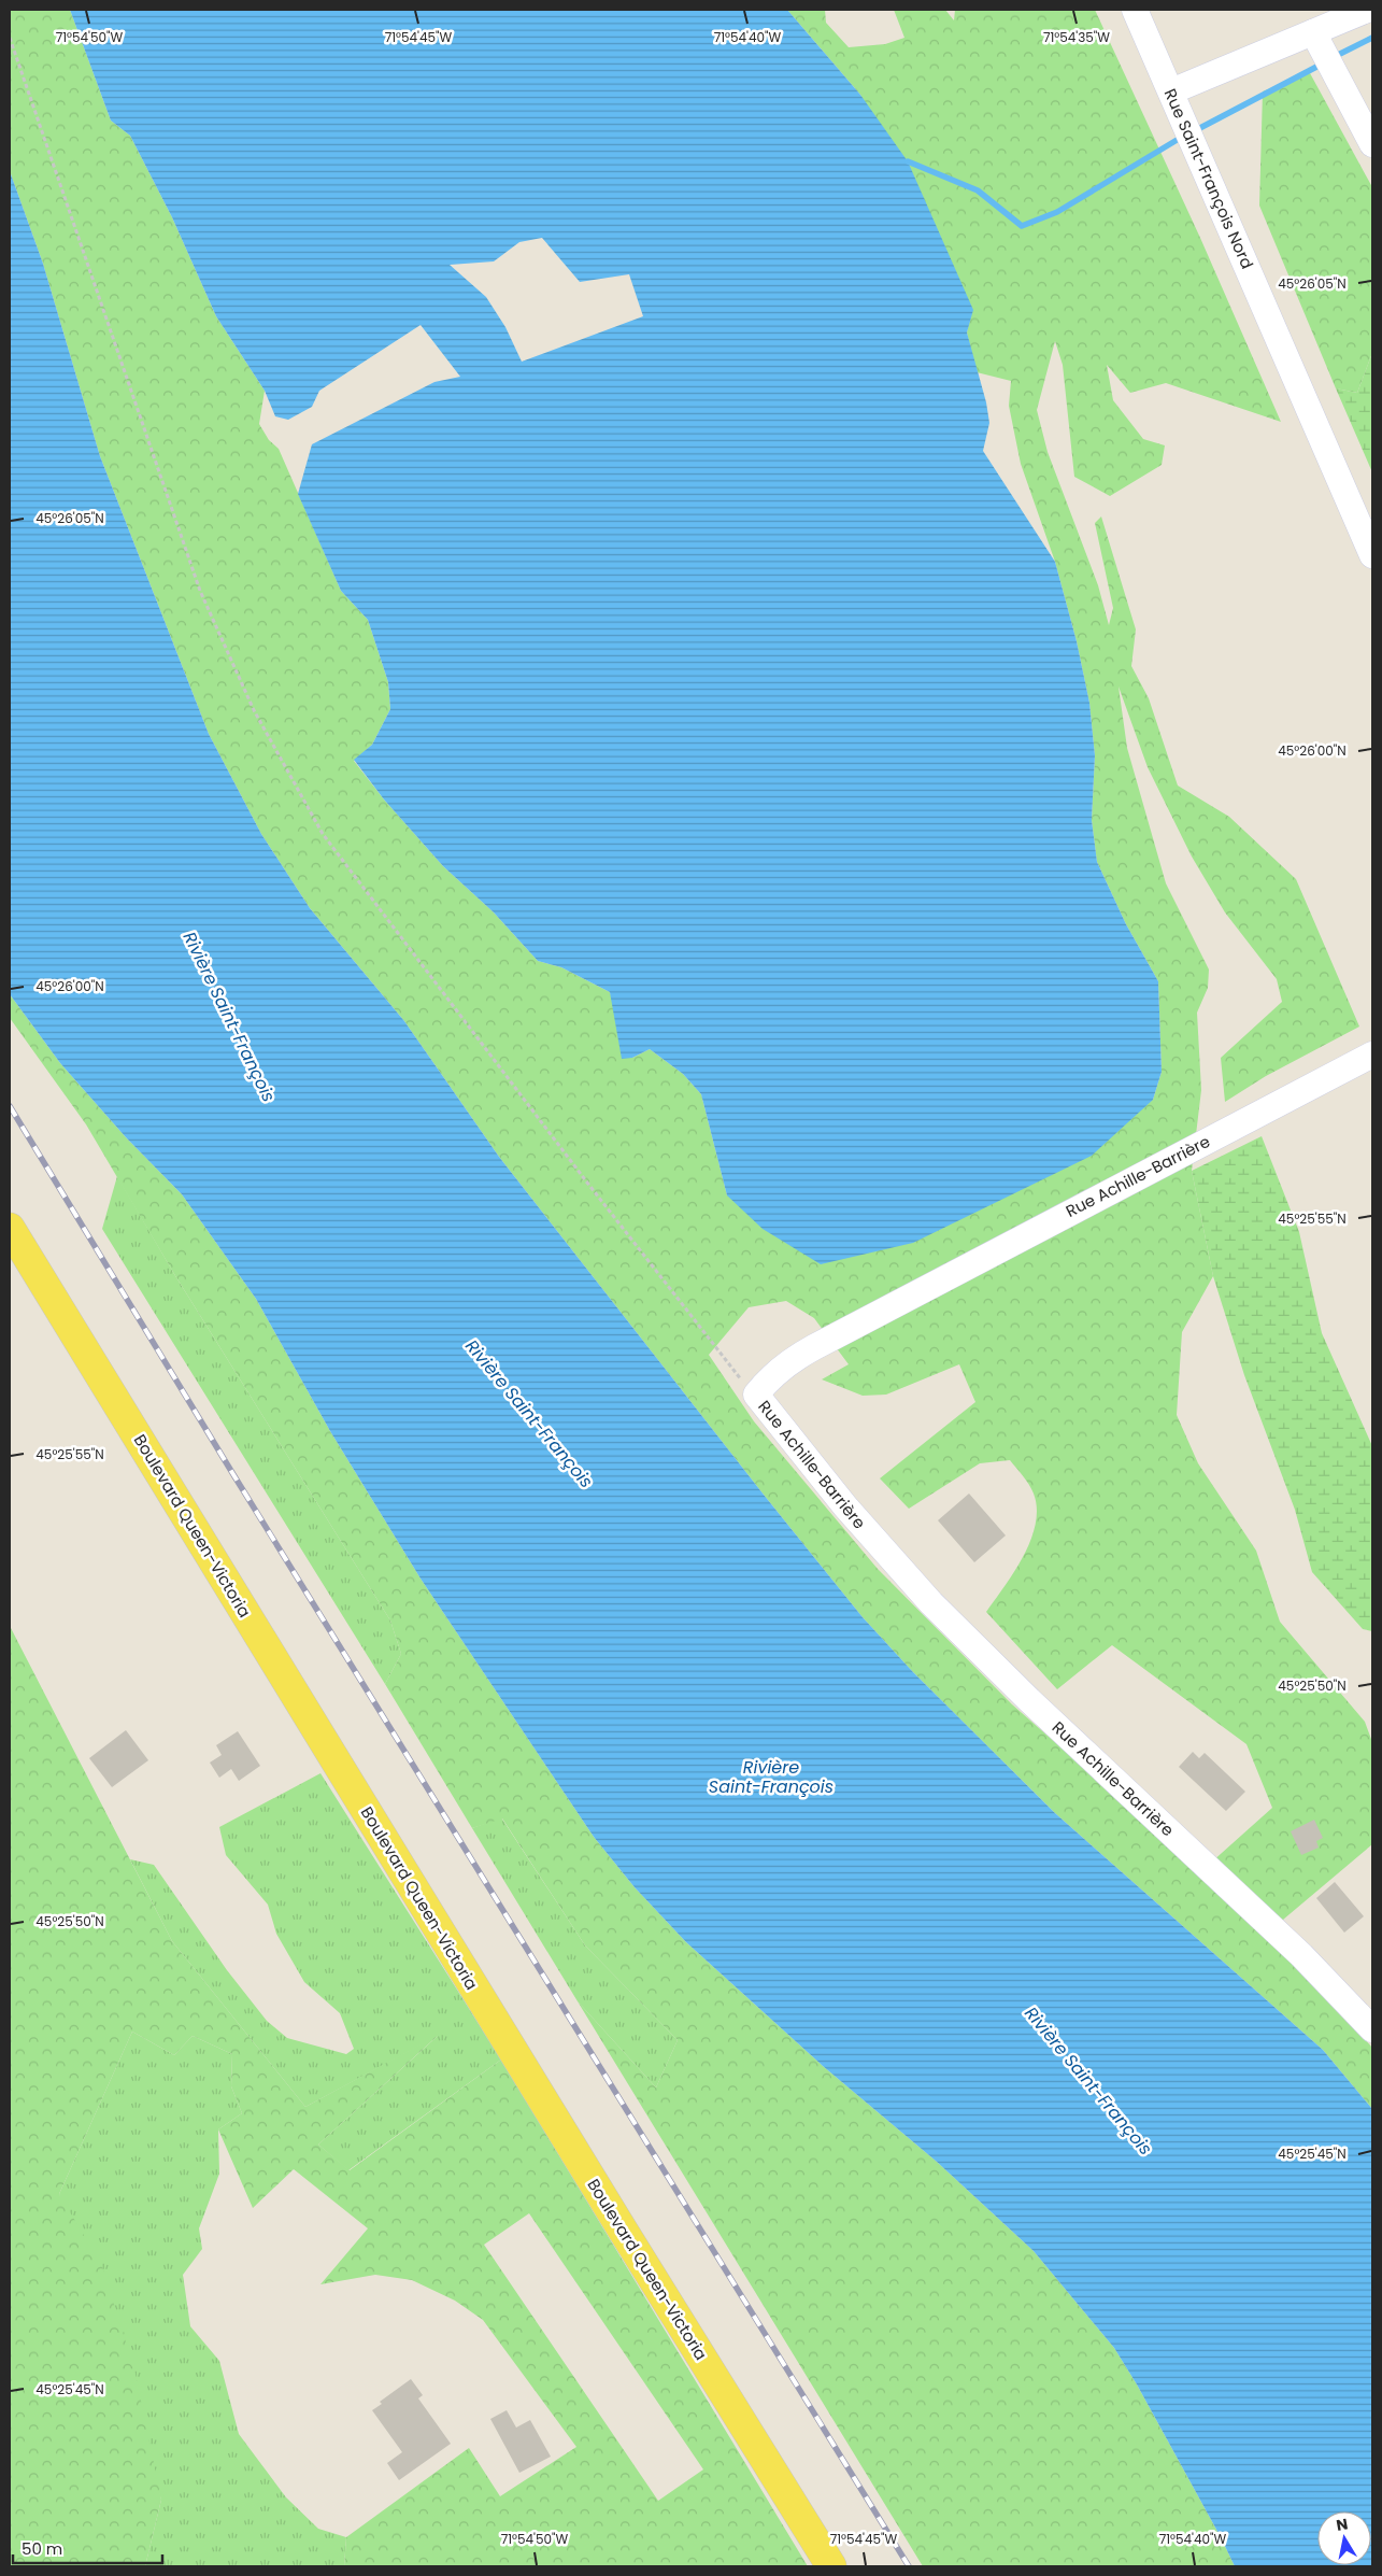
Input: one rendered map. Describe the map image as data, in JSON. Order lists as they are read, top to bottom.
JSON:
{
  "streets": {
    "main road": ["Boulevard Queen-Victoria"],
    "street": ["Rue Saint-François Nord", "Rue Achille-Barrière"]
  },
  "water": ["Rivière Saint-François"],
  "scale_bar": "50 m",
  "north": "top",
  "coordinates": [
    "71°54'50\"W",
    "71°54'45\"W",
    "71°54'40\"W",
    "71°54'35\"W",
    "45°26'05\"N",
    "45°26'00\"N",
    "45°25'55\"N",
    "45°25'50\"N",
    "45°25'45\"N"
  ]
}
